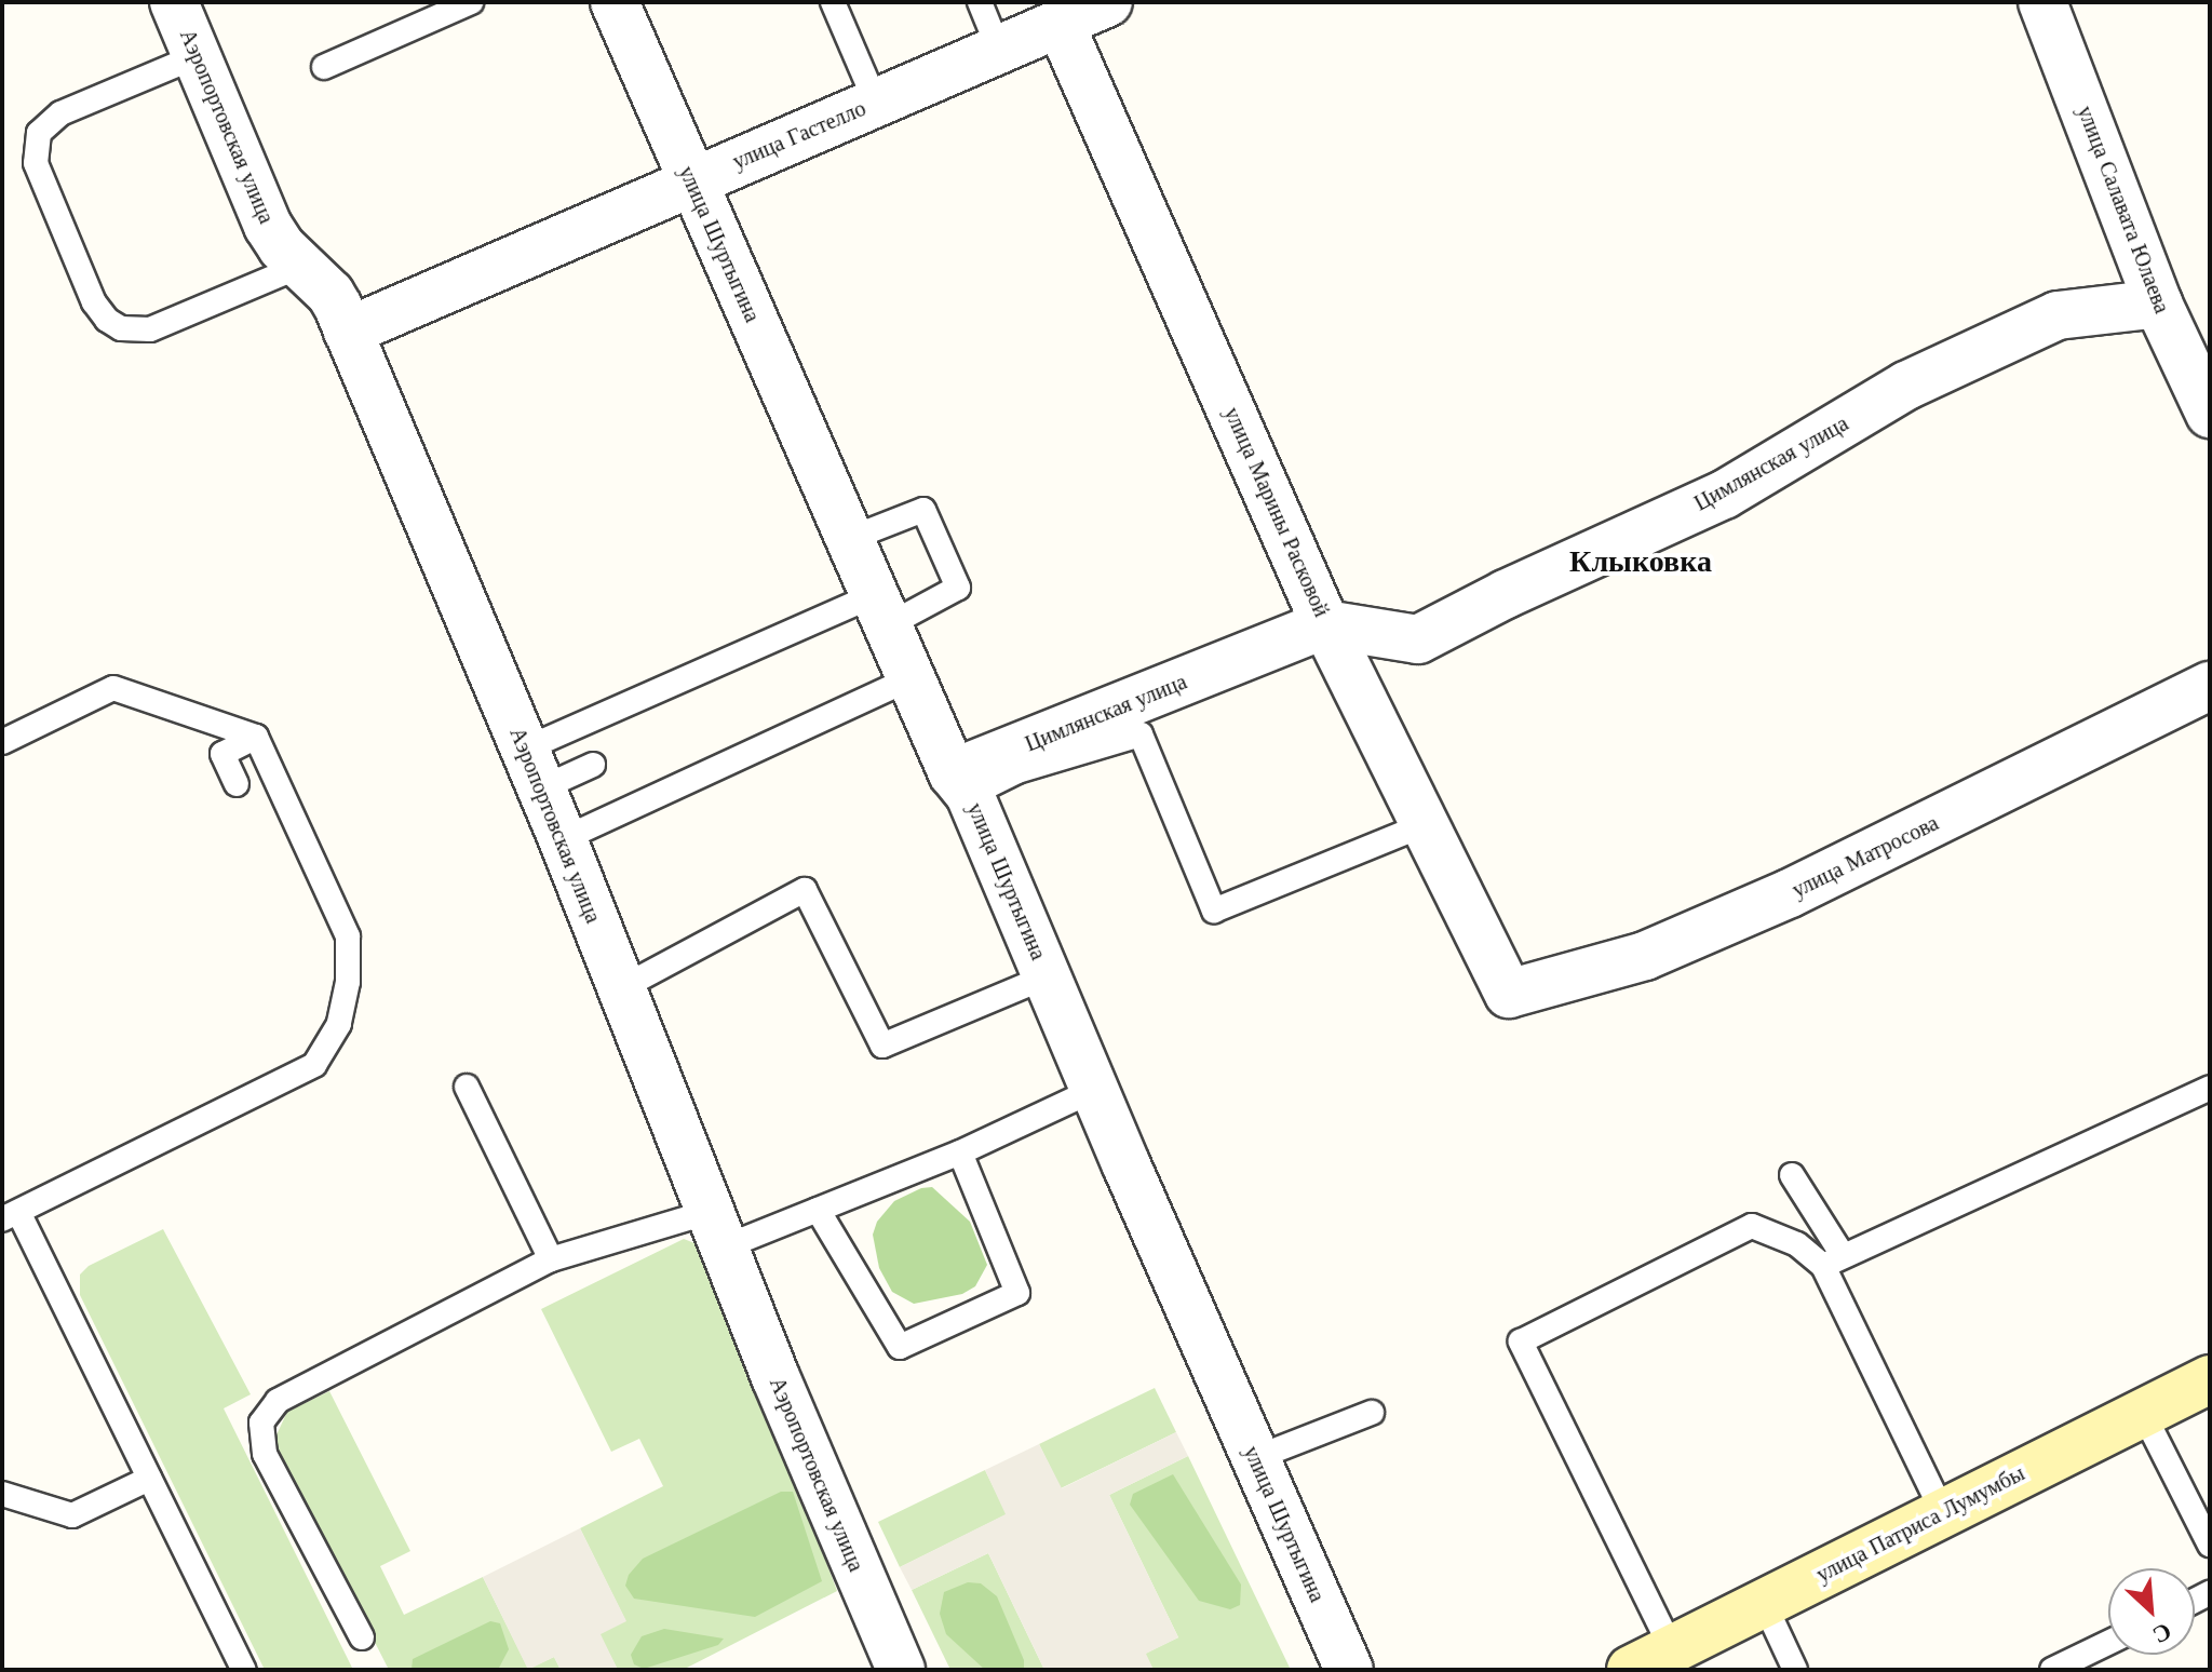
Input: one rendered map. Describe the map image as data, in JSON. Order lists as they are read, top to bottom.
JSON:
{
  "streets": {
    "main road": ["улица Патриса Лумумбы"],
    "street": [
      "Аэропортовская улица",
      "улица Гастелло",
      "улица Салавата Юлаева",
      "улица Шуртыгина",
      "Цимлянская улица",
      "улица Марины Расковой",
      "улица Матросова"
    ]
  },
  "crossings": [
    ["Аэропортовская улица", "улица Гастелло"],
    ["улица Гастелло", "улица Шуртыгина"],
    ["улица Гастелло", "улица Марины Расковой"],
    ["улица Салавата Юлаева", "Цимлянская улица"],
    ["улица Шуртыгина", "Цимлянская улица"],
    ["Цимлянская улица", "улица Марины Расковой"],
    ["улица Марины Расковой", "улица Матросова"]
  ],
  "districts": ["Клыковка"],
  "north": "bottom right"
}
